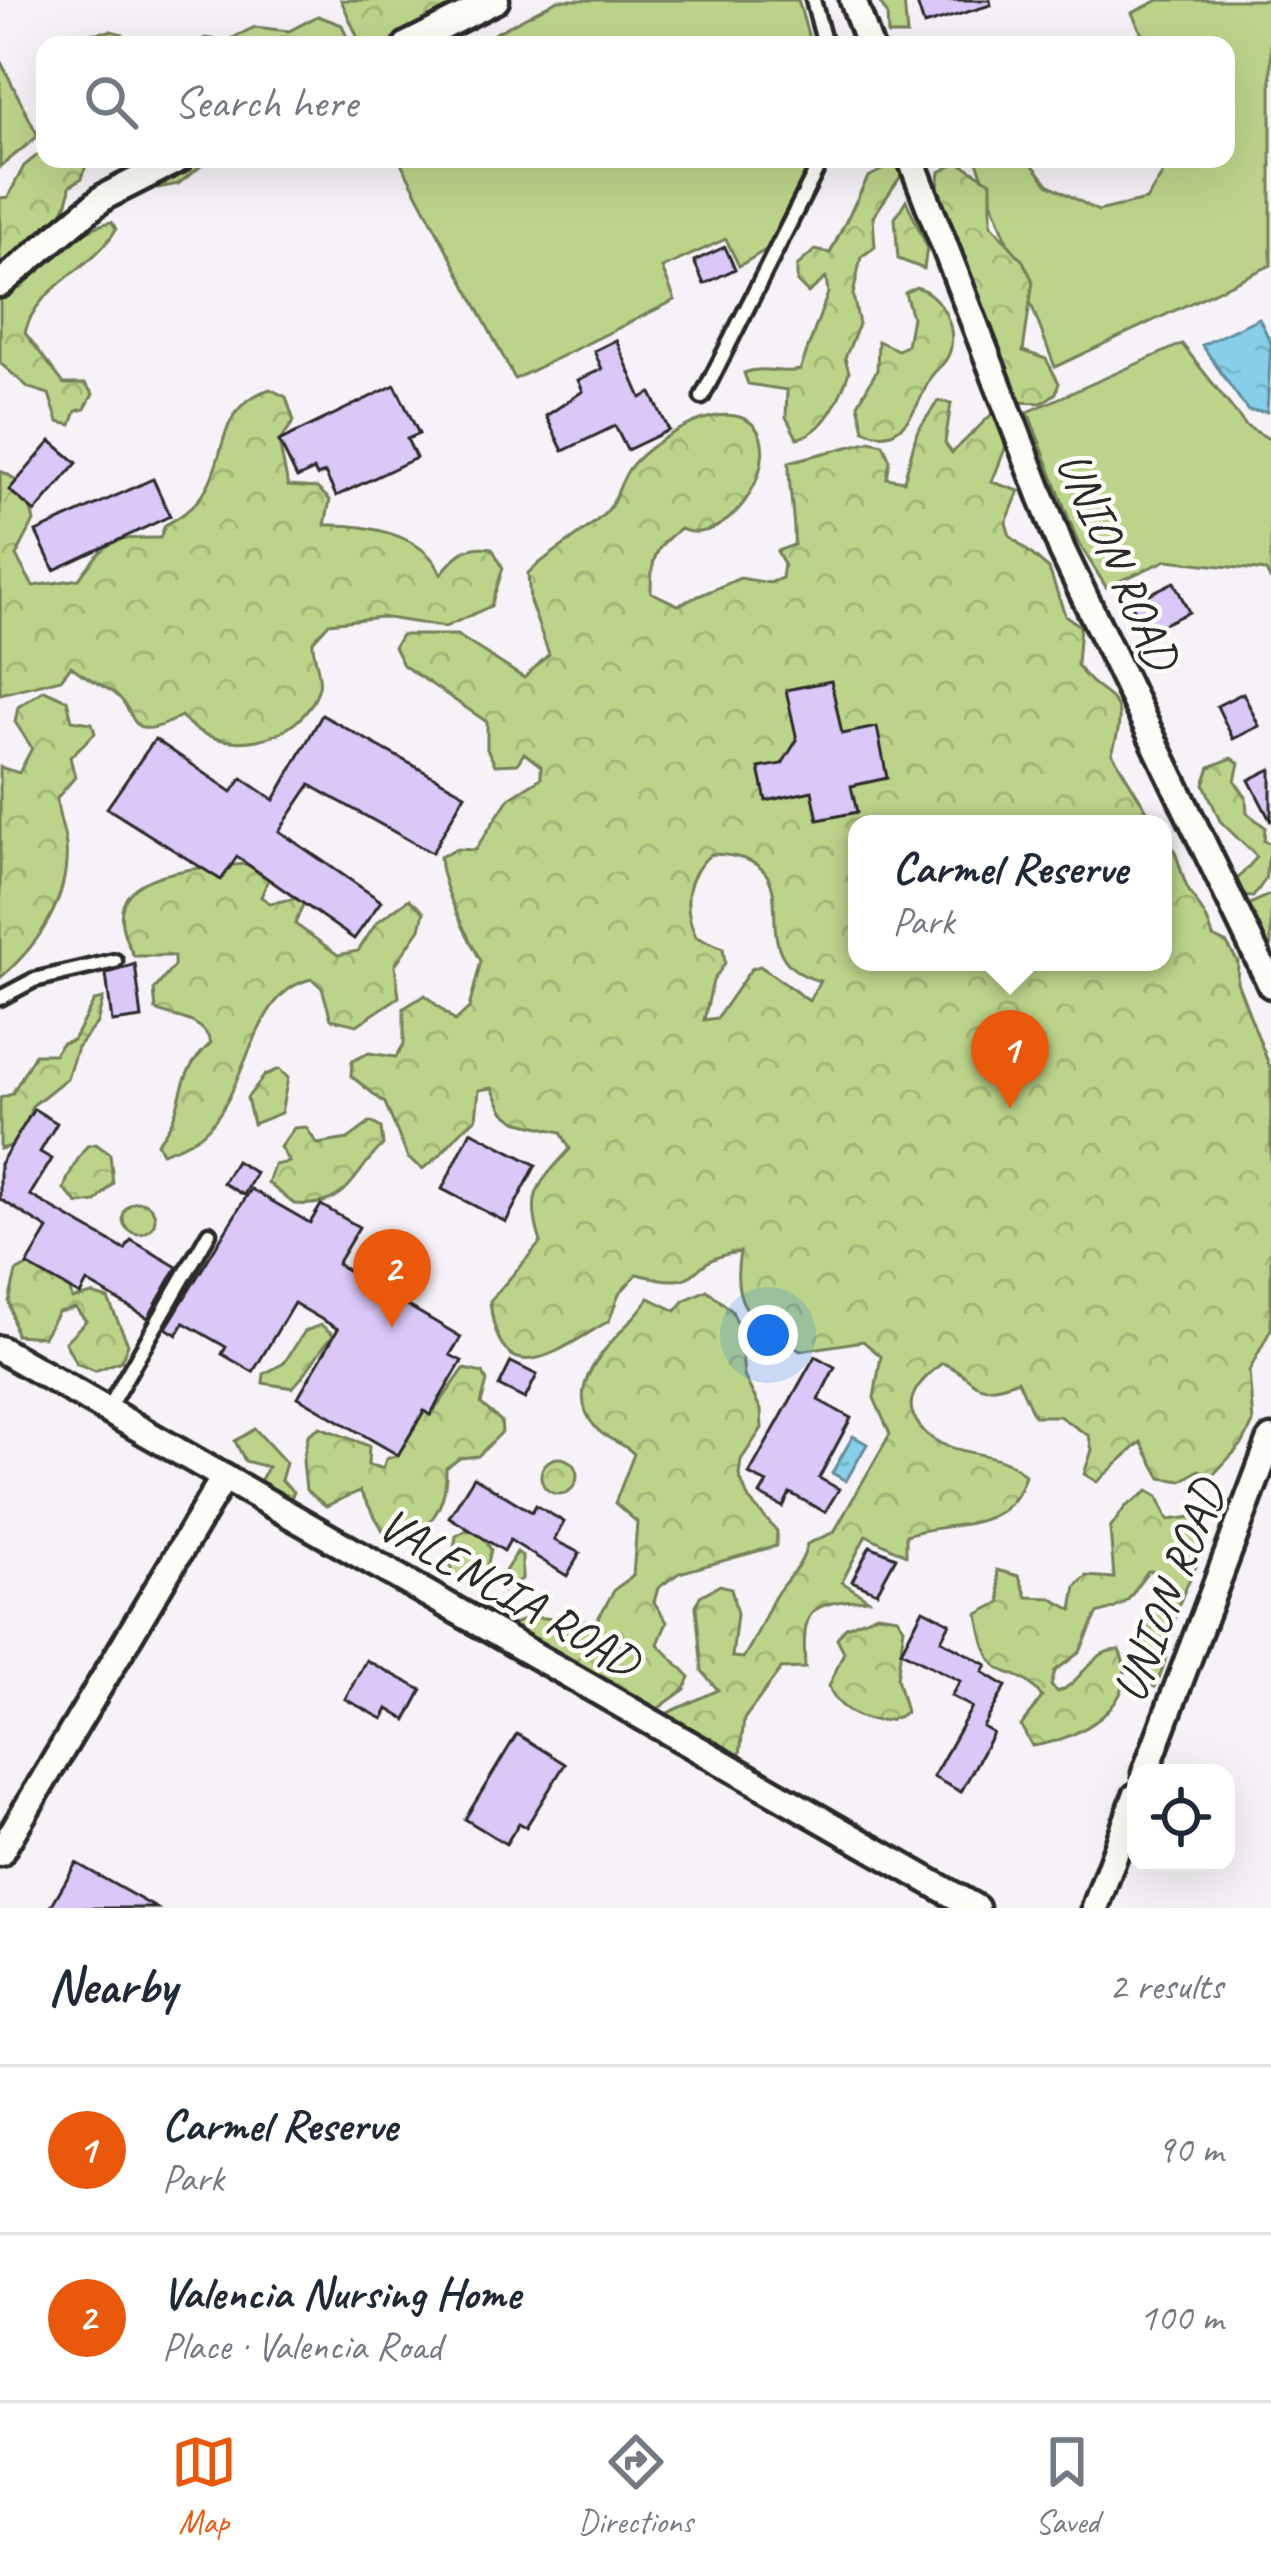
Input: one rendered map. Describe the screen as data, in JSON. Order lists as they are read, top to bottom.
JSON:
{
  "streets": {
    "street": ["UNION ROAD", "VALENCIA ROAD"]
  },
  "page": {
    "search": "Search here",
    "popup": ["Carmel Reserve", "Park"],
    "pins": ["1", "2"],
    "heading": ["Nearby", "2 results"],
    "list": [
      {
        "mark": "1",
        "name": "Carmel Reserve",
        "note": "Park",
        "value": "90 m"
      },
      {
        "mark": "2",
        "name": "Valencia Nursing Home",
        "note": "Place · Valencia Road",
        "value": "100 m"
      }
    ],
    "nav": ["Map", "Directions", "Saved"]
  }
}
